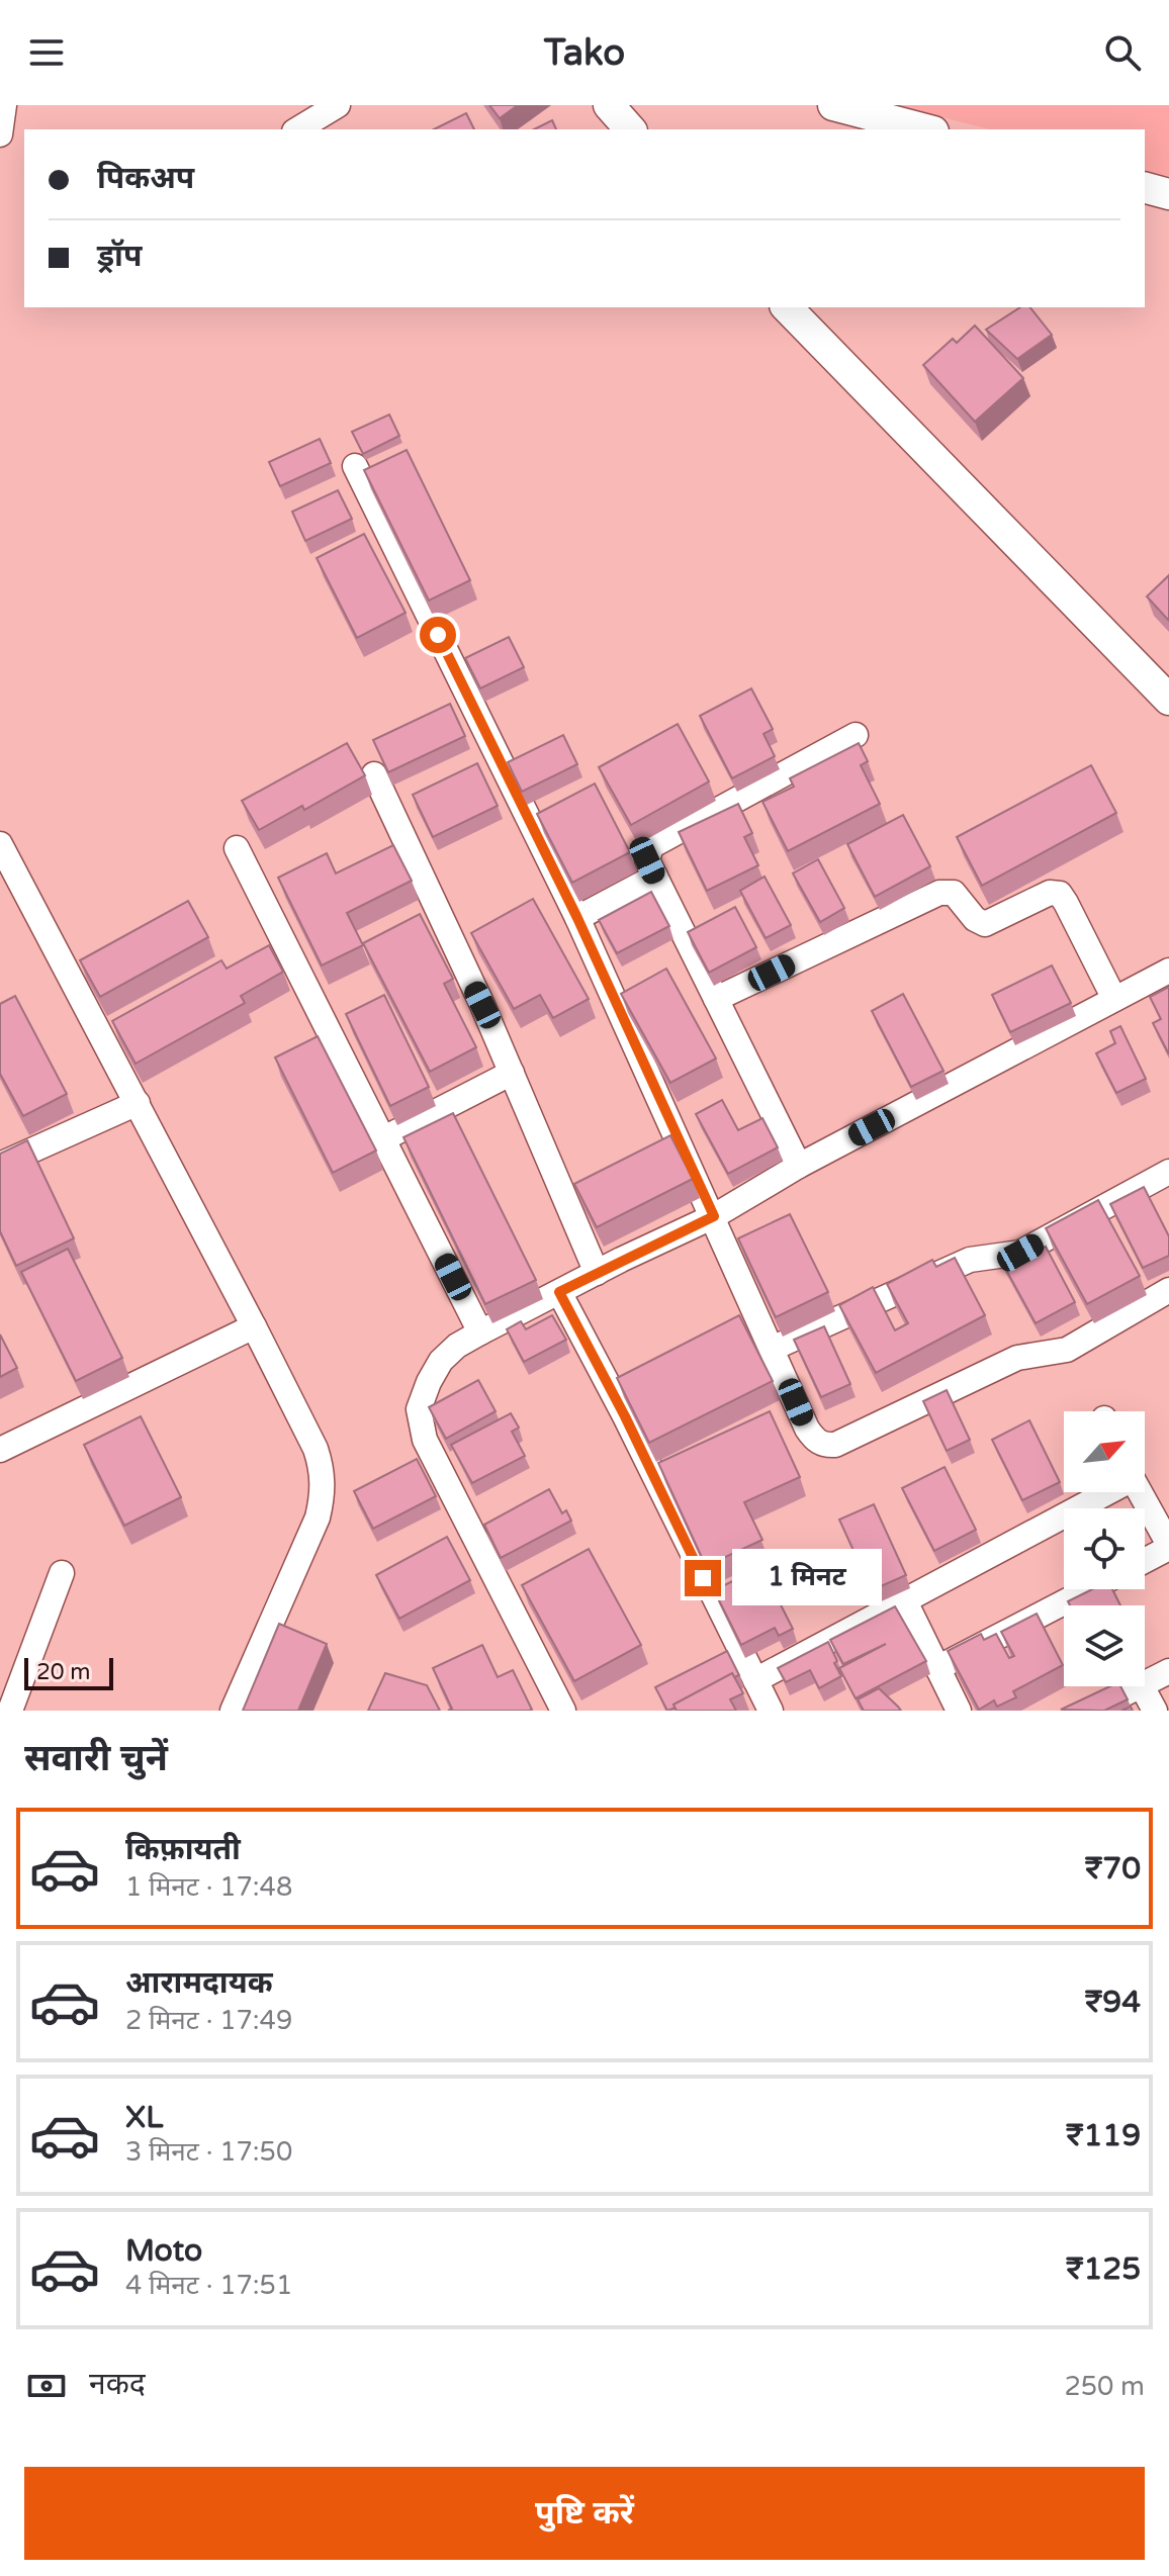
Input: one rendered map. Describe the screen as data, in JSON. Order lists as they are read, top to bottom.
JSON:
{
  "scale_bar": "20 m",
  "north": "top right",
  "page": {
    "header": "Tako",
    "banner": ["पिकअप", "ड्रॉप"],
    "bubble": "1 मिनट",
    "scale": "20 m",
    "heading": "सवारी चुनें",
    "list": [
      {
        "name": "किफ़ायती",
        "note": "1 मिनट · 17:48",
        "value": "₹70"
      },
      {
        "name": "आरामदायक",
        "note": "2 मिनट · 17:49",
        "value": "₹94"
      },
      {
        "name": "XL",
        "note": "3 मिनट · 17:50",
        "value": "₹119"
      },
      {
        "name": "Moto",
        "note": "4 मिनट · 17:51",
        "value": "₹125"
      }
    ],
    "pay": ["नकद", "250 m"],
    "buttons": "पुष्टि करें"
  }
}
